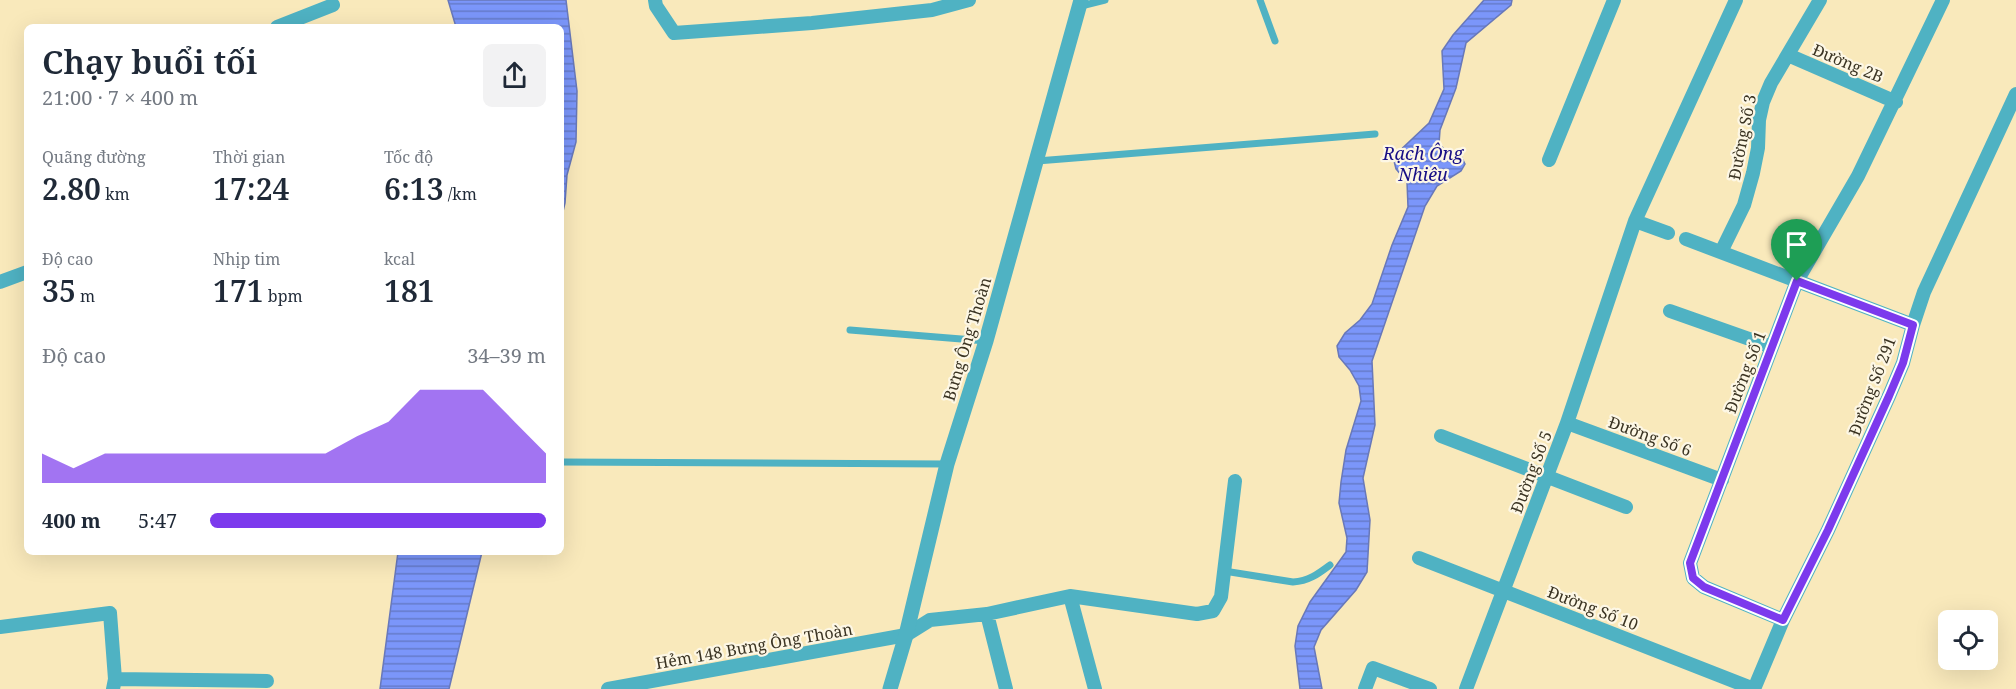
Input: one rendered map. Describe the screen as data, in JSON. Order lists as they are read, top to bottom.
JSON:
{
  "streets": {
    "street": [
      "Đường 2B",
      "Đường Số 3",
      "Bưng Ông Thoàn",
      "Đường Số 1",
      "Đường Số 291",
      "Đường Số 6",
      "Đường Số 5",
      "Đường Số 10",
      "Hẻm 148 Bưng Ông Thoàn"
    ]
  },
  "crossings": [
    ["Đường 2B", "Đường Số 3"],
    ["Đường 2B", "Đường Số 1"],
    ["Bưng Ông Thoàn", "Hẻm 148 Bưng Ông Thoàn"],
    ["Đường Số 1", "Đường Số 291"],
    ["Đường Số 1", "Đường Số 6"],
    ["Đường Số 291", "Đường Số 10"],
    ["Đường Số 6", "Đường Số 5"],
    ["Đường Số 5", "Đường Số 10"]
  ],
  "water": ["Rạch Ông Nhiêu"],
  "page": {
    "heading": ["Chạy buổi tối", "21:00 · 7 × 400 m"],
    "stats": [
      ["Quãng đường", "2.80 km"],
      ["Thời gian", "17:24"],
      ["Tốc độ", "6:13 /km"],
      ["Độ cao", "35 m"],
      ["Nhịp tim", "171 bpm"],
      ["kcal", "181"]
    ],
    "chart": ["Độ cao", "34–39 m"],
    "list": [
      {
        "name": "400 m",
        "note": "5:47"
      }
    ]
  }
}
